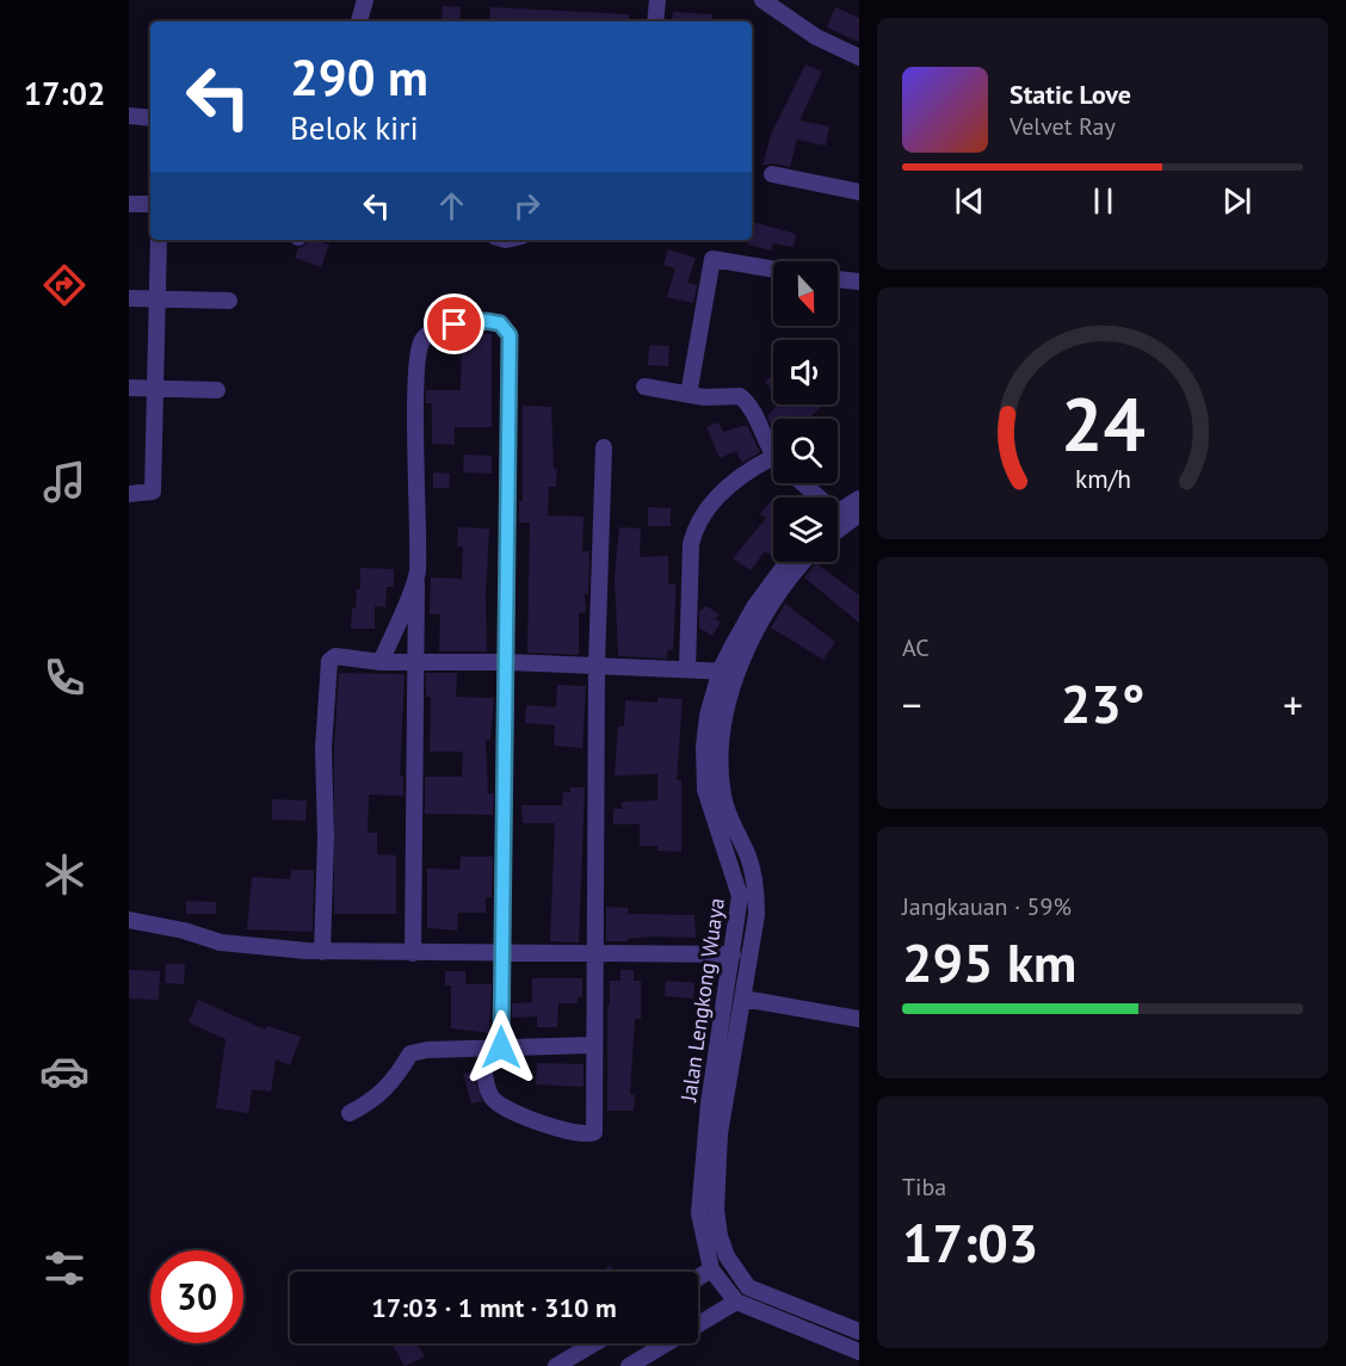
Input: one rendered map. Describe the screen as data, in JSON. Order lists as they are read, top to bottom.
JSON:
{
  "streets": {
    "street": ["Jalan Lengkong Wuaya"]
  },
  "north": "bottom",
  "page": {
    "tabs": "17:02",
    "turn": ["290 m", "Belok kiri"],
    "song": ["Static Love", "Velvet Ray"],
    "tile": [
      "AC",
      ["Jangkauan · 59%", "295 km"],
      ["Tiba", "17:03"]
    ],
    "heat": ["−", "23°", "+"],
    "limit": "30",
    "trip": "17:03 · 1 mnt · 310 m",
    "gauge": ["24", "km/h"]
  }
}
